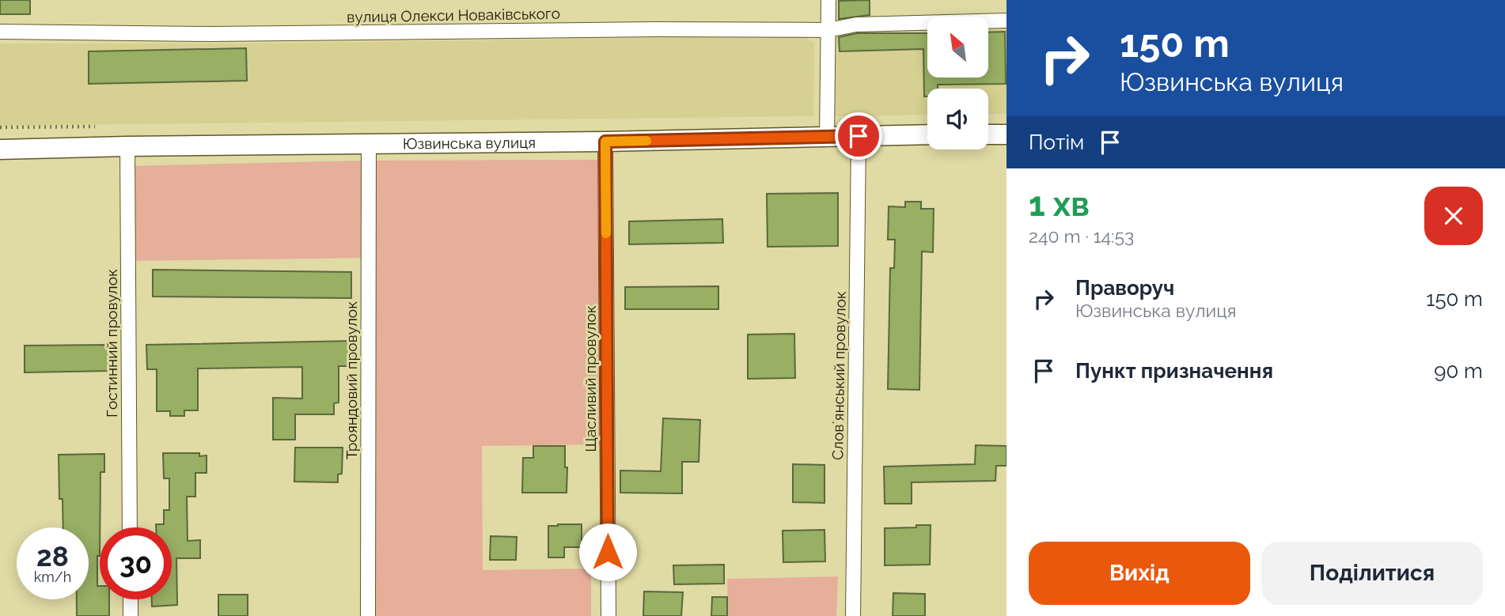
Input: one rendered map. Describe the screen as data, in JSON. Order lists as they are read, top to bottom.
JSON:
{
  "streets": {
    "main road": ["Юзвинська вулиця"],
    "street": [
      "вулиця Олекси Новаківського",
      "Гостинний провулок",
      "Словʼянський провулок",
      "Щасливий провулок",
      "Трояндовий провулок"
    ]
  },
  "crossings": [
    ["Юзвинська вулиця", "Гостинний провулок"],
    ["Юзвинська вулиця", "Словʼянський провулок"],
    ["Юзвинська вулиця", "Щасливий провулок"],
    ["Юзвинська вулиця", "Трояндовий провулок"]
  ],
  "north": "top left",
  "page": {
    "turn": ["150 m", "Юзвинська вулиця"],
    "then": "Потім",
    "heading": ["1 хв", "240 m · 14:53"],
    "list": [
      {
        "name": "Праворуч",
        "note": "Юзвинська вулиця",
        "value": "150 m"
      },
      {
        "name": "Пункт призначення",
        "value": "90 m"
      }
    ],
    "speed": "28 km/h",
    "limit": "30",
    "buttons": ["Вихід", "Поділитися"]
  }
}
